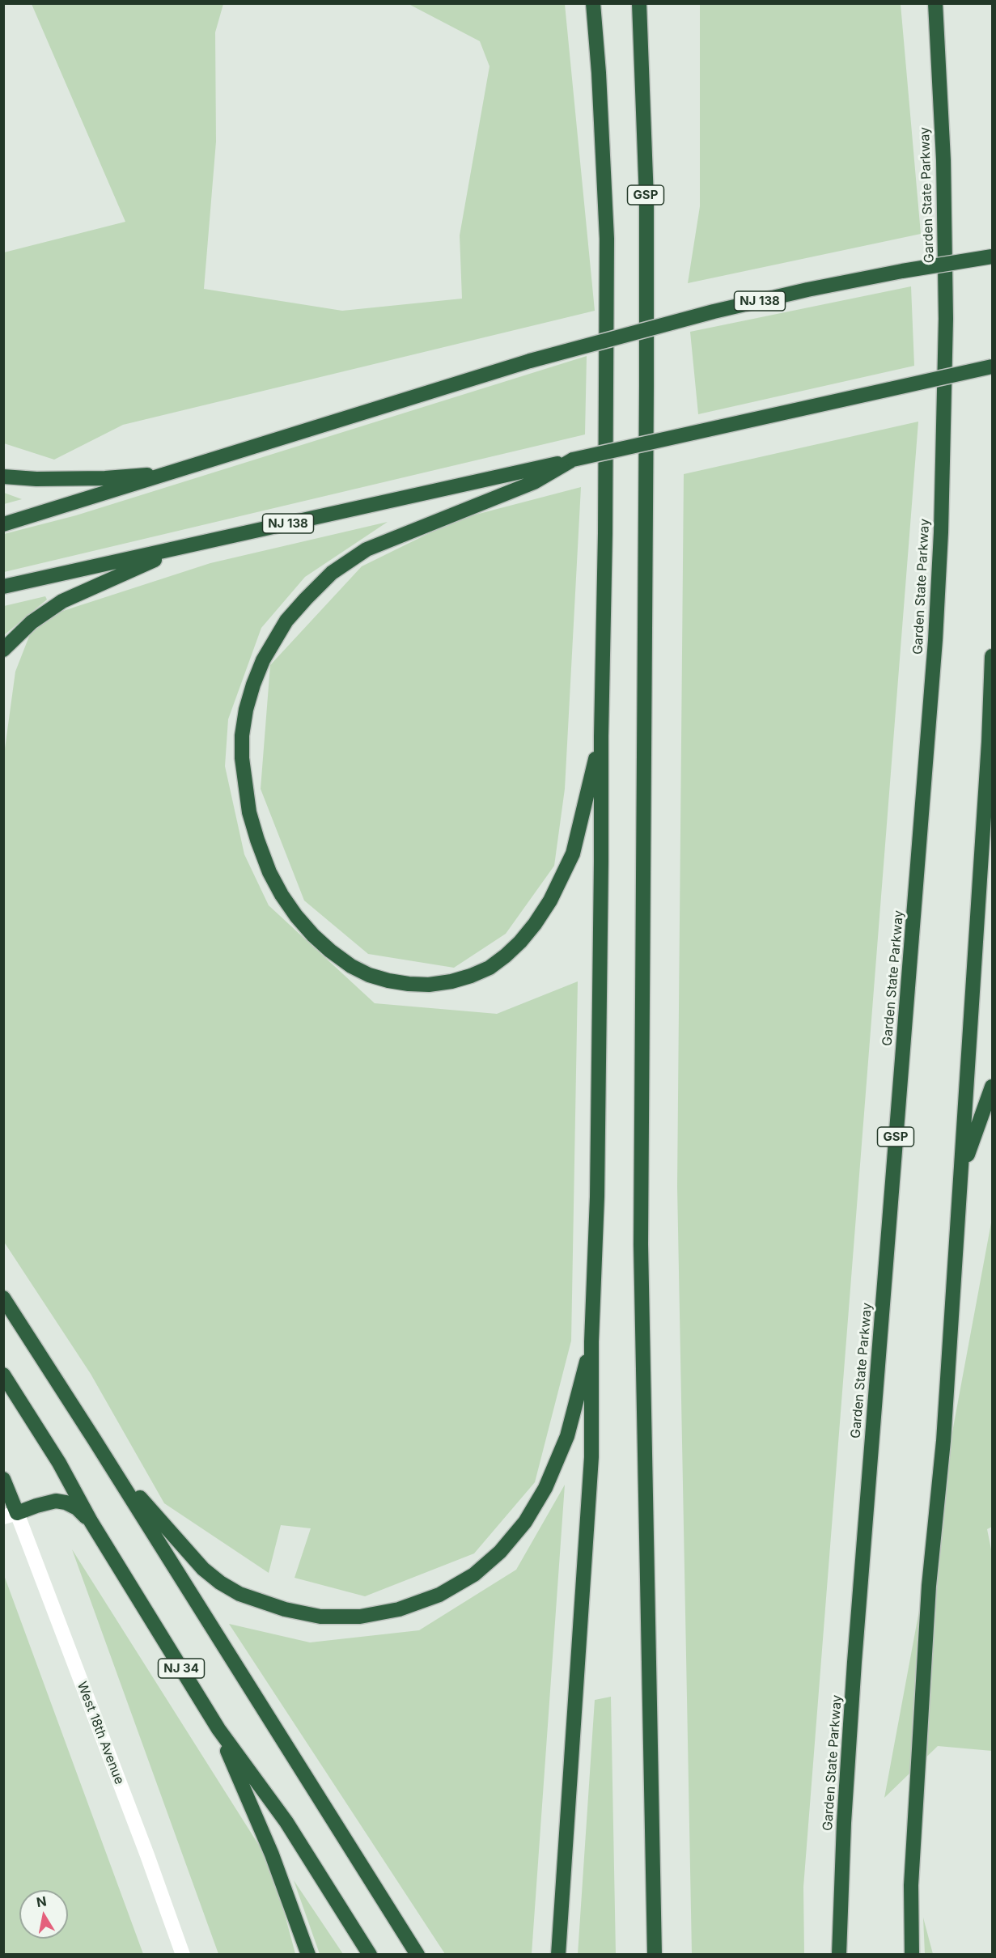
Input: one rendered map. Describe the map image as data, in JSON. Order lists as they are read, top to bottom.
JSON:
{
  "streets": {
    "highway": [
      "GSP",
      "Garden State Parkway",
      "NJ 138",
      "NJ 34"
    ],
    "street": ["West 18th Avenue"]
  },
  "north": "top"
}
